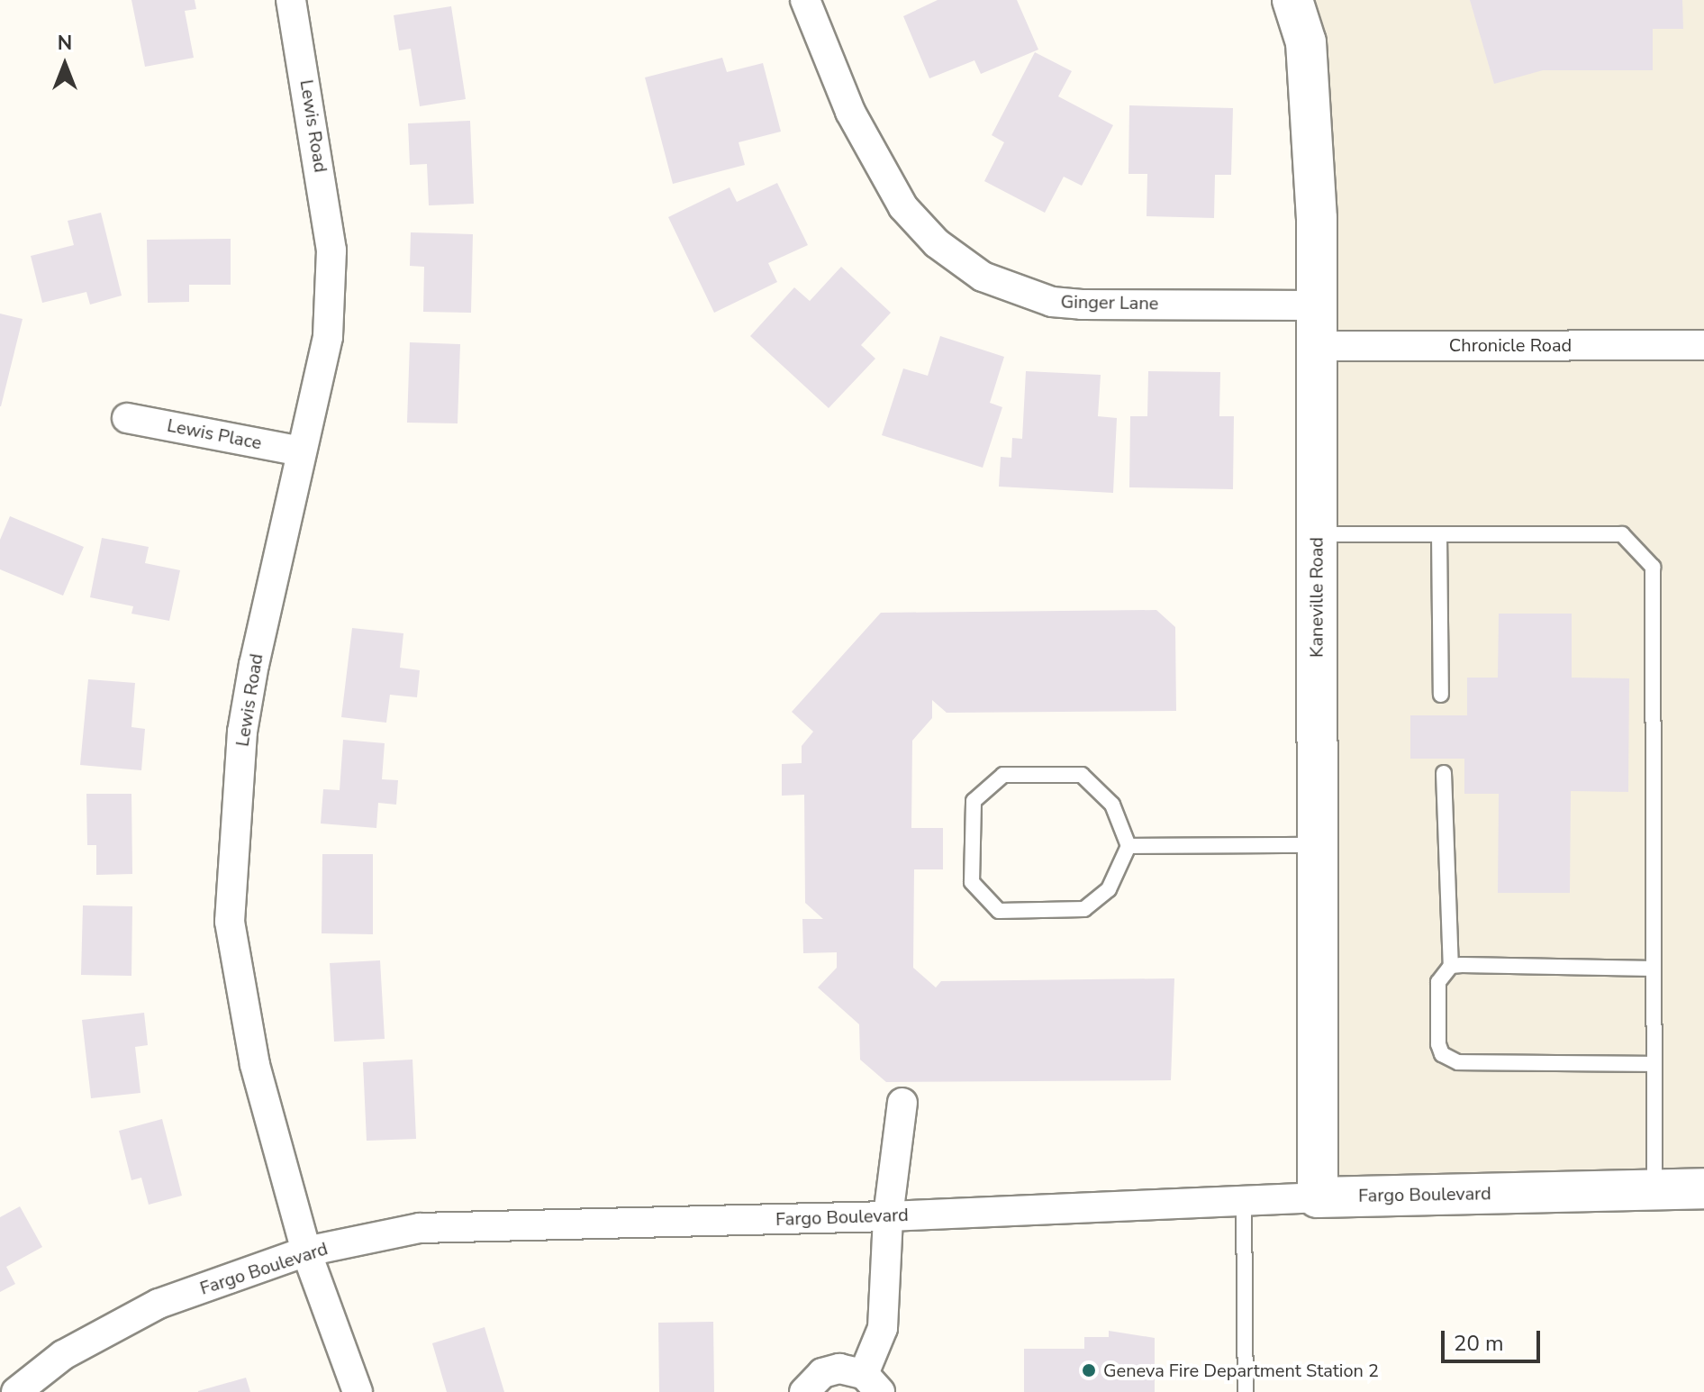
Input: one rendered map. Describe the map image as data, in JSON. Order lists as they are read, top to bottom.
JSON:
{
  "streets": {
    "main road": ["Kaneville Road", "Fargo Boulevard"],
    "street": [
      "Lewis Road",
      "Ginger Lane",
      "Chronicle Road",
      "Lewis Place"
    ]
  },
  "crossings": [
    ["Lewis Road", "Lewis Place"],
    ["Lewis Road", "Fargo Boulevard"],
    ["Ginger Lane", "Kaneville Road"],
    ["Chronicle Road", "Kaneville Road"],
    ["Kaneville Road", "Fargo Boulevard"]
  ],
  "places": ["Geneva Fire Department Station 2"],
  "scale_bar": "20 m",
  "north": "top"
}
